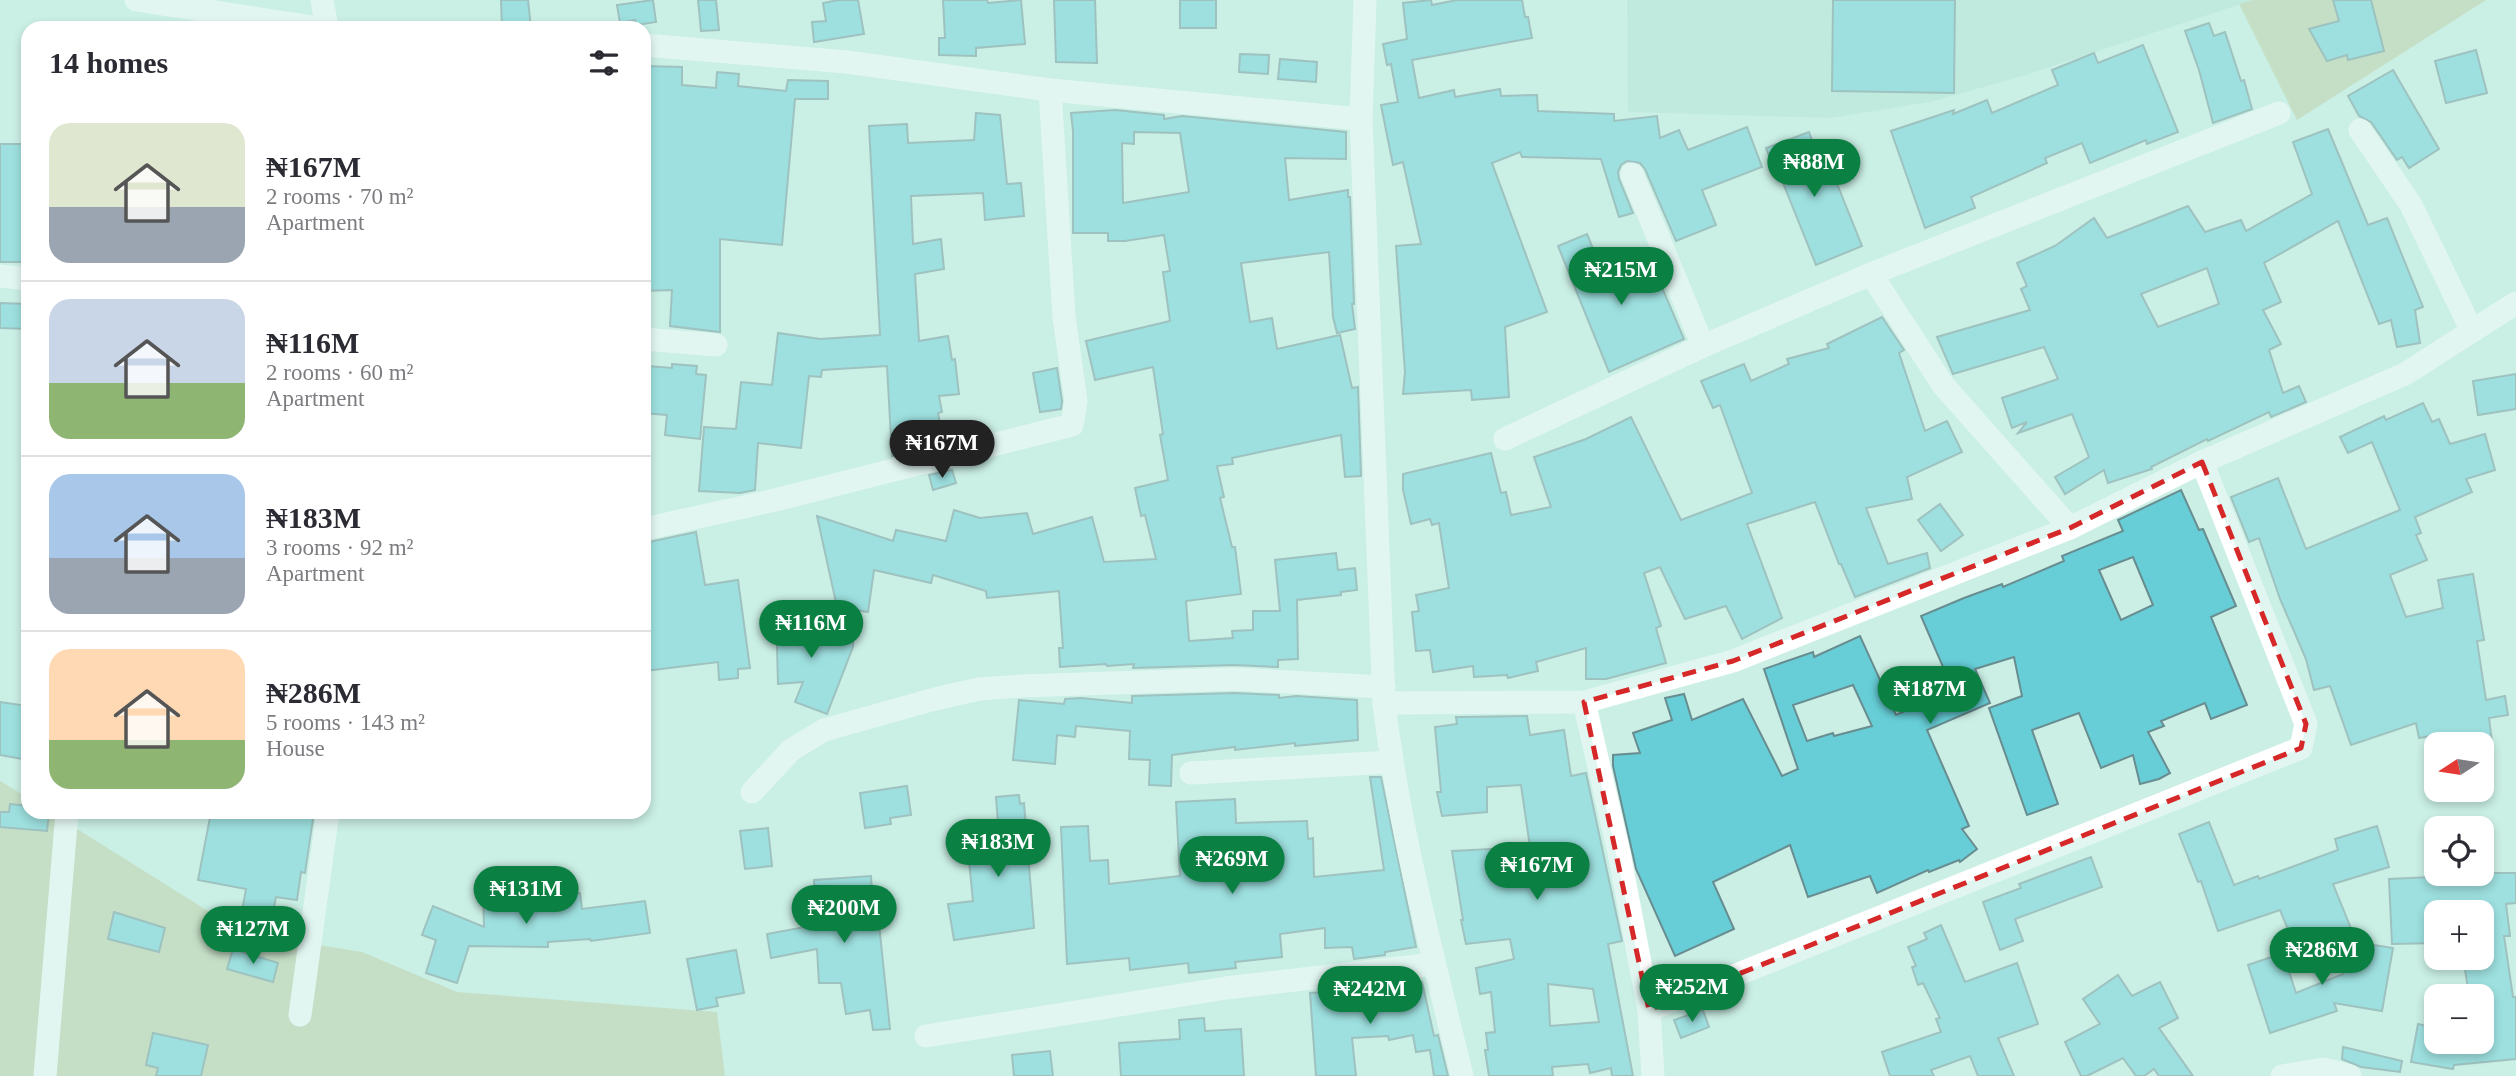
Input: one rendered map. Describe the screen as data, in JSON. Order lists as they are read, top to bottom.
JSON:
{
  "north": "left",
  "page": {
    "heading": "14 homes",
    "list": [
      {
        "name": "₦167M",
        "note": "2 rooms · 70 m² · Apartment"
      },
      {
        "name": "₦116M",
        "note": "2 rooms · 60 m² · Apartment"
      },
      {
        "name": "₦183M",
        "note": "3 rooms · 92 m² · Apartment"
      },
      {
        "name": "₦286M",
        "note": "5 rooms · 143 m² · House"
      }
    ],
    "price": [
      "₦88M",
      "₦215M",
      "₦167M",
      "₦116M",
      "₦187M",
      "₦183M",
      "₦269M",
      "₦167M",
      "₦131M",
      "₦200M",
      "₦127M",
      "₦286M",
      "₦252M",
      "₦242M"
    ],
    "map_buttons": ["+", "−"]
  }
}
